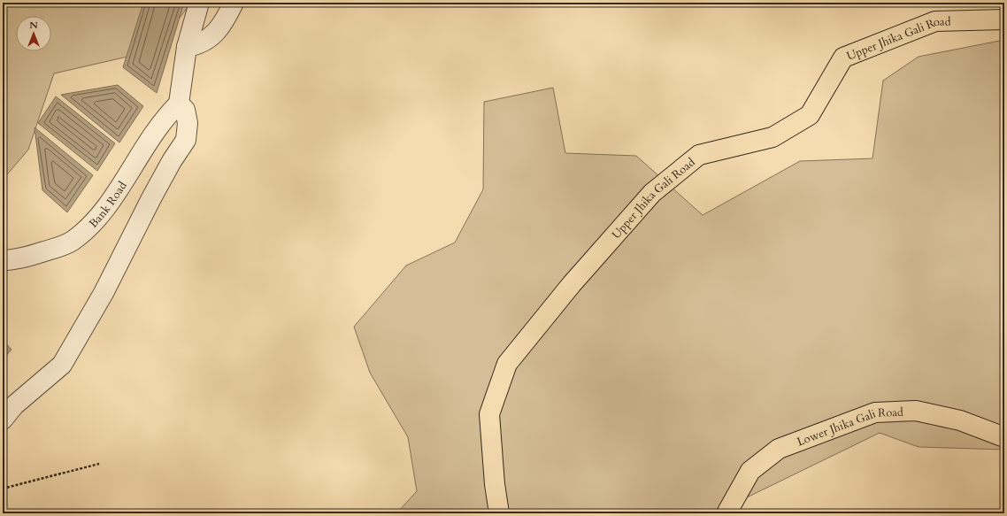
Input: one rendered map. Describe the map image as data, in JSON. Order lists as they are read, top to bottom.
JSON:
{
  "streets": {
    "main road": ["Upper Jhika Gali Road", "Lower Jhika Gali Road"],
    "street": ["Bank Road"]
  },
  "north": "top"
}
